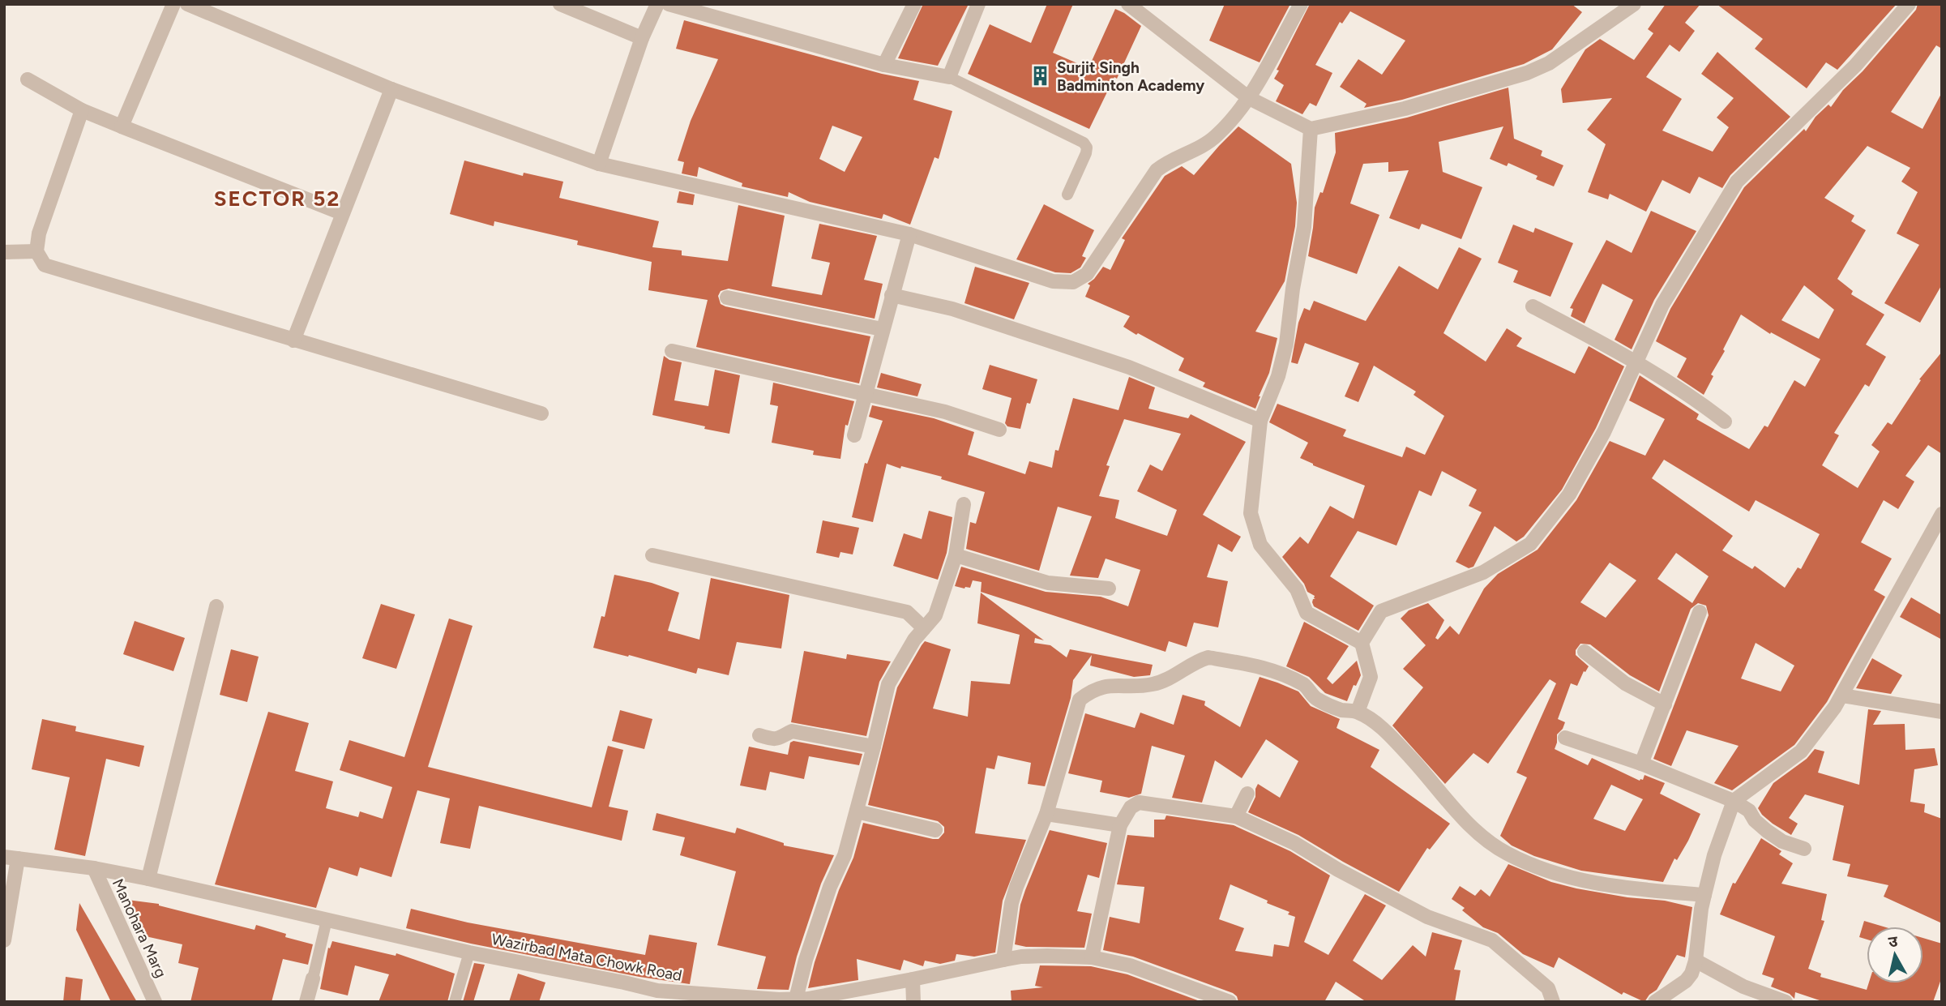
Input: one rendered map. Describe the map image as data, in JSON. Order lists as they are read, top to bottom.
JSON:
{
  "streets": {
    "street": ["Manohara Marg", "Wazirbad Mata Chowk Road"]
  },
  "crossings": [
    ["Manohara Marg", "Wazirbad Mata Chowk Road"]
  ],
  "districts": ["SECTOR 52"],
  "places": {
    "building": ["Surjit Singh Badminton Academy"]
  },
  "north": "top"
}
